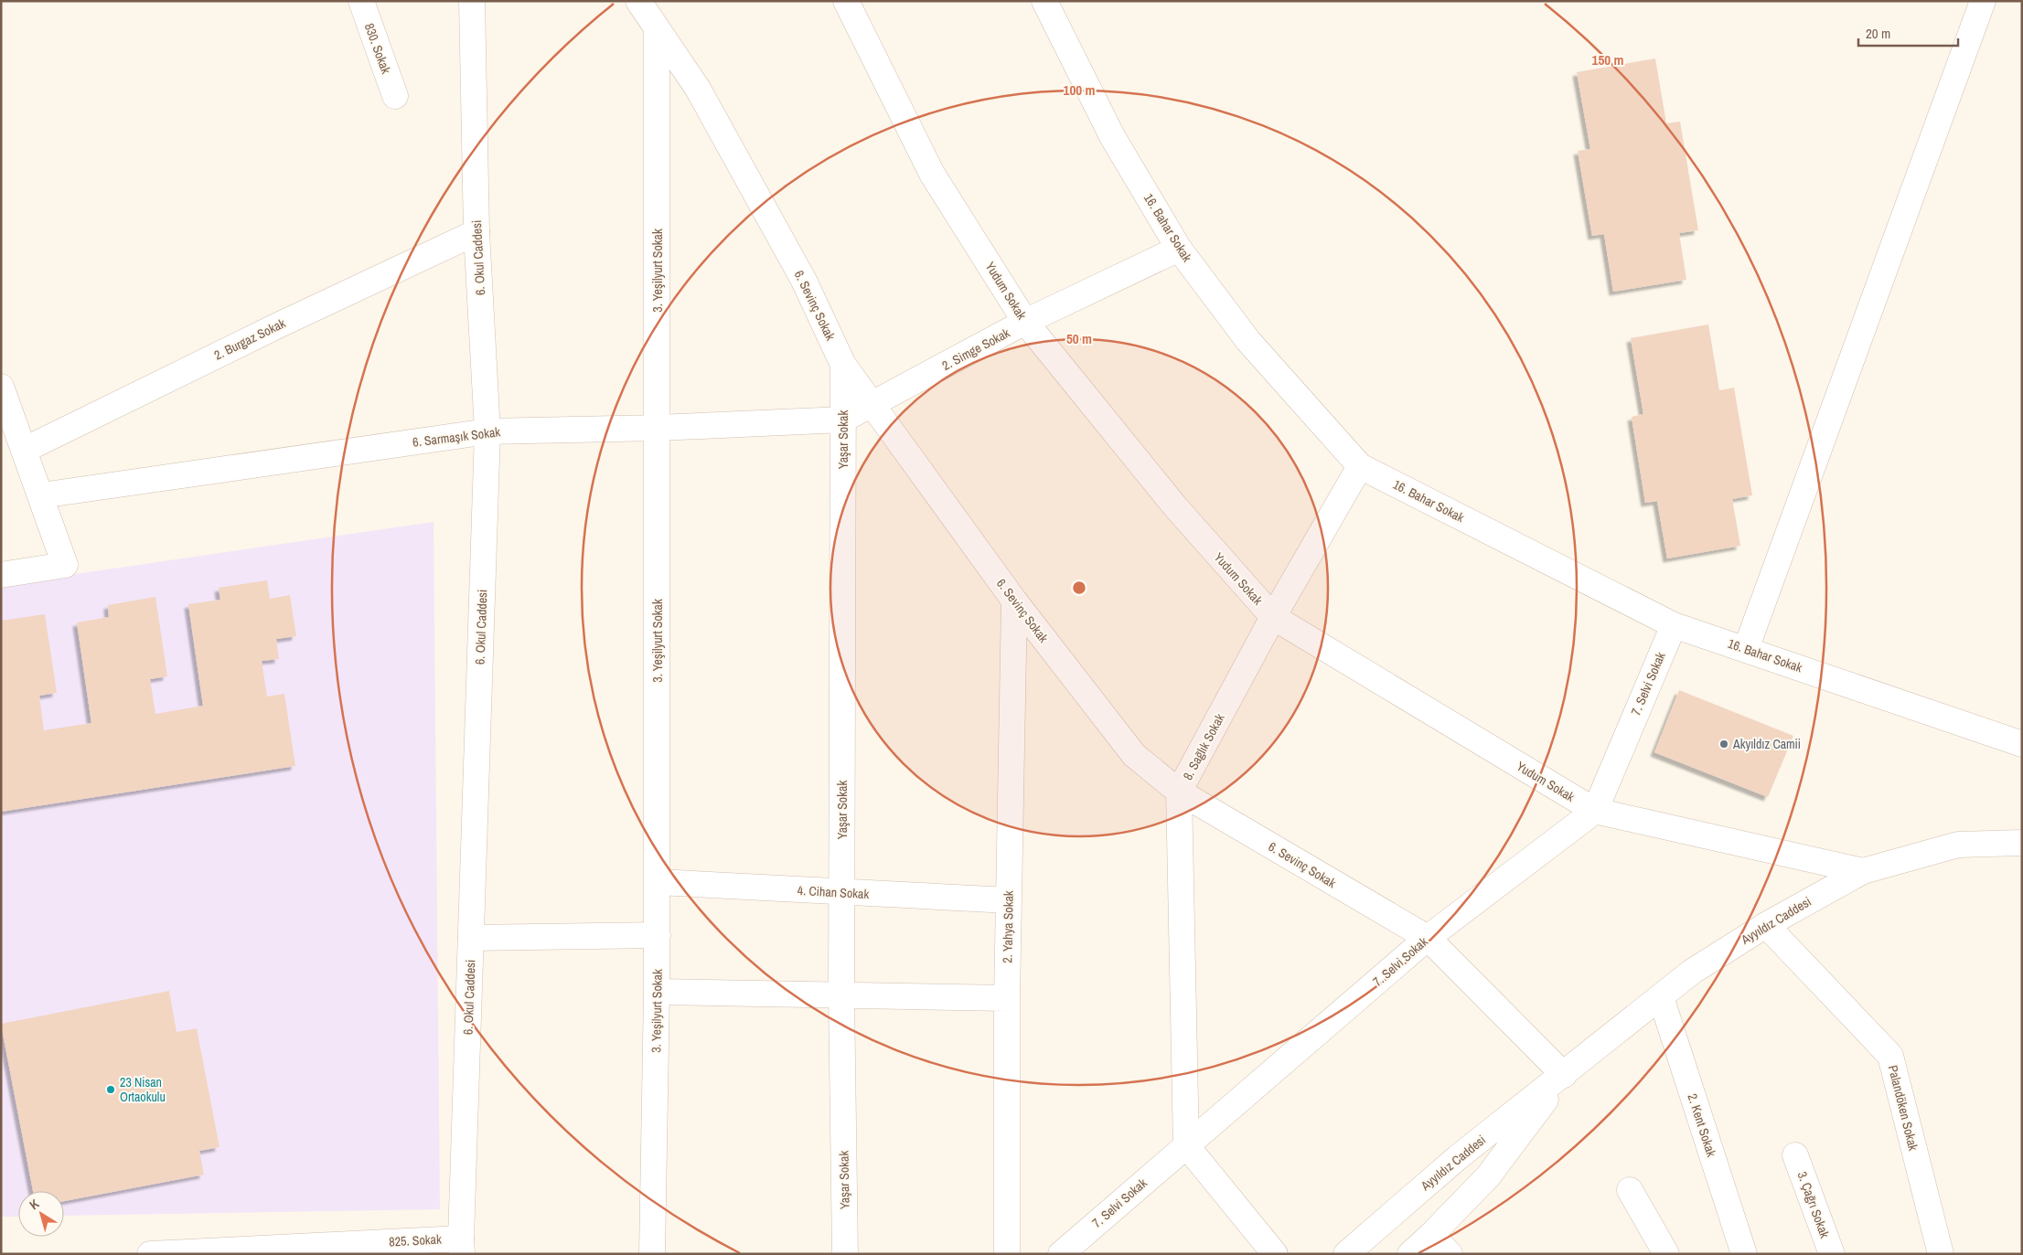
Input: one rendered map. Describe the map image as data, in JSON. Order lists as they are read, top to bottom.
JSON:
{
  "streets": {
    "street": [
      "830. Sokak",
      "16. Bahar Sokak",
      "6. Okul Caddesi",
      "3. Yeşilyurt Sokak",
      "Yudum Sokak",
      "6. Sevinç Sokak",
      "2. Burgaz Sokak",
      "2. Simge Sokak",
      "6. Sarmaşık Sokak",
      "Yaşar Sokak",
      "7. Selvi Sokak",
      "8. Sağlık Sokak",
      "4. Cihan Sokak",
      "Ayyıldız Caddesi",
      "2. Yahya Sokak",
      "Palandöken Sokak",
      "2. Kent Sokak",
      "3. Çağrı Sokak",
      "825. Sokak"
    ]
  },
  "crossings": [
    ["16. Bahar Sokak", "2. Simge Sokak"],
    ["16. Bahar Sokak", "7. Selvi Sokak"],
    ["16. Bahar Sokak", "8. Sağlık Sokak"],
    ["6. Okul Caddesi", "2. Burgaz Sokak"],
    ["6. Okul Caddesi", "6. Sarmaşık Sokak"],
    ["6. Okul Caddesi", "825. Sokak"],
    ["3. Yeşilyurt Sokak", "6. Sevinç Sokak"],
    ["3. Yeşilyurt Sokak", "6. Sarmaşık Sokak"],
    ["3. Yeşilyurt Sokak", "4. Cihan Sokak"],
    ["Yudum Sokak", "2. Simge Sokak"],
    ["Yudum Sokak", "7. Selvi Sokak"],
    ["Yudum Sokak", "8. Sağlık Sokak"],
    ["Yudum Sokak", "Ayyıldız Caddesi"],
    ["6. Sevinç Sokak", "2. Simge Sokak"],
    ["6. Sevinç Sokak", "6. Sarmaşık Sokak"],
    ["6. Sevinç Sokak", "Yaşar Sokak"],
    ["6. Sevinç Sokak", "7. Selvi Sokak"],
    ["6. Sevinç Sokak", "8. Sağlık Sokak"],
    ["6. Sevinç Sokak", "Ayyıldız Caddesi"],
    ["6. Sevinç Sokak", "2. Yahya Sokak"],
    ["2. Simge Sokak", "6. Sarmaşık Sokak"],
    ["6. Sarmaşık Sokak", "Yaşar Sokak"],
    ["Yaşar Sokak", "4. Cihan Sokak"],
    ["7. Selvi Sokak", "8. Sağlık Sokak"],
    ["4. Cihan Sokak", "2. Yahya Sokak"],
    ["Ayyıldız Caddesi", "Palandöken Sokak"],
    ["Ayyıldız Caddesi", "2. Kent Sokak"]
  ],
  "places": ["Akyıldız Camii", "23 Nisan Ortaokulu"],
  "scale_bar": "20 m",
  "north": "top left",
  "rings": ["150 m", "100 m", "50 m"]
}
